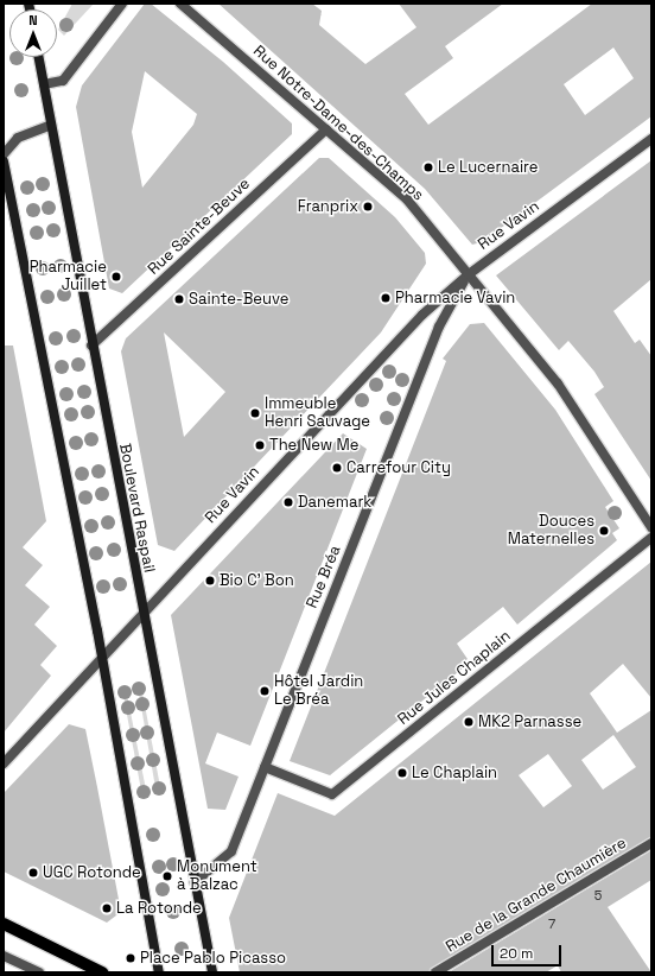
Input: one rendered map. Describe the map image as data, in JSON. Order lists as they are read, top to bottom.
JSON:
{
  "streets": {
    "main road": ["Boulevard Raspail"],
    "street": [
      "Rue Notre-Dame-des-Champs",
      "Rue Vavin",
      "Rue Sainte-Beuve",
      "Rue Bréa",
      "Rue Jules Chaplain",
      "Rue de la Grande Chaumière"
    ]
  },
  "crossings": [
    ["Rue Notre-Dame-des-Champs", "Rue Vavin"],
    ["Rue Notre-Dame-des-Champs", "Rue Sainte-Beuve"],
    ["Rue Notre-Dame-des-Champs", "Rue Bréa"],
    ["Rue Vavin", "Boulevard Raspail"],
    ["Rue Vavin", "Rue Bréa"],
    ["Rue Sainte-Beuve", "Boulevard Raspail"],
    ["Boulevard Raspail", "Rue Bréa"],
    ["Rue Bréa", "Rue Jules Chaplain"]
  ],
  "places": [
    "Le Lucernaire",
    "Franprix",
    "Pharmacie Juillet",
    "Pharmacie Vavin",
    "Sainte-Beuve",
    "Immeuble Henri Sauvage",
    "The New Me",
    "Carrefour City",
    "Danemark",
    "Douces Maternelles",
    "Bio C' Bon",
    "Hôtel Jardin Le Bréa",
    "MK2 Parnasse",
    "Le Chaplain",
    "UGC Rotonde",
    "Monument à Balzac",
    "La Rotonde",
    "Place Pablo Picasso"
  ],
  "house_numbers": ["5", "7"],
  "scale_bar": "20 m",
  "north": "top"
}
